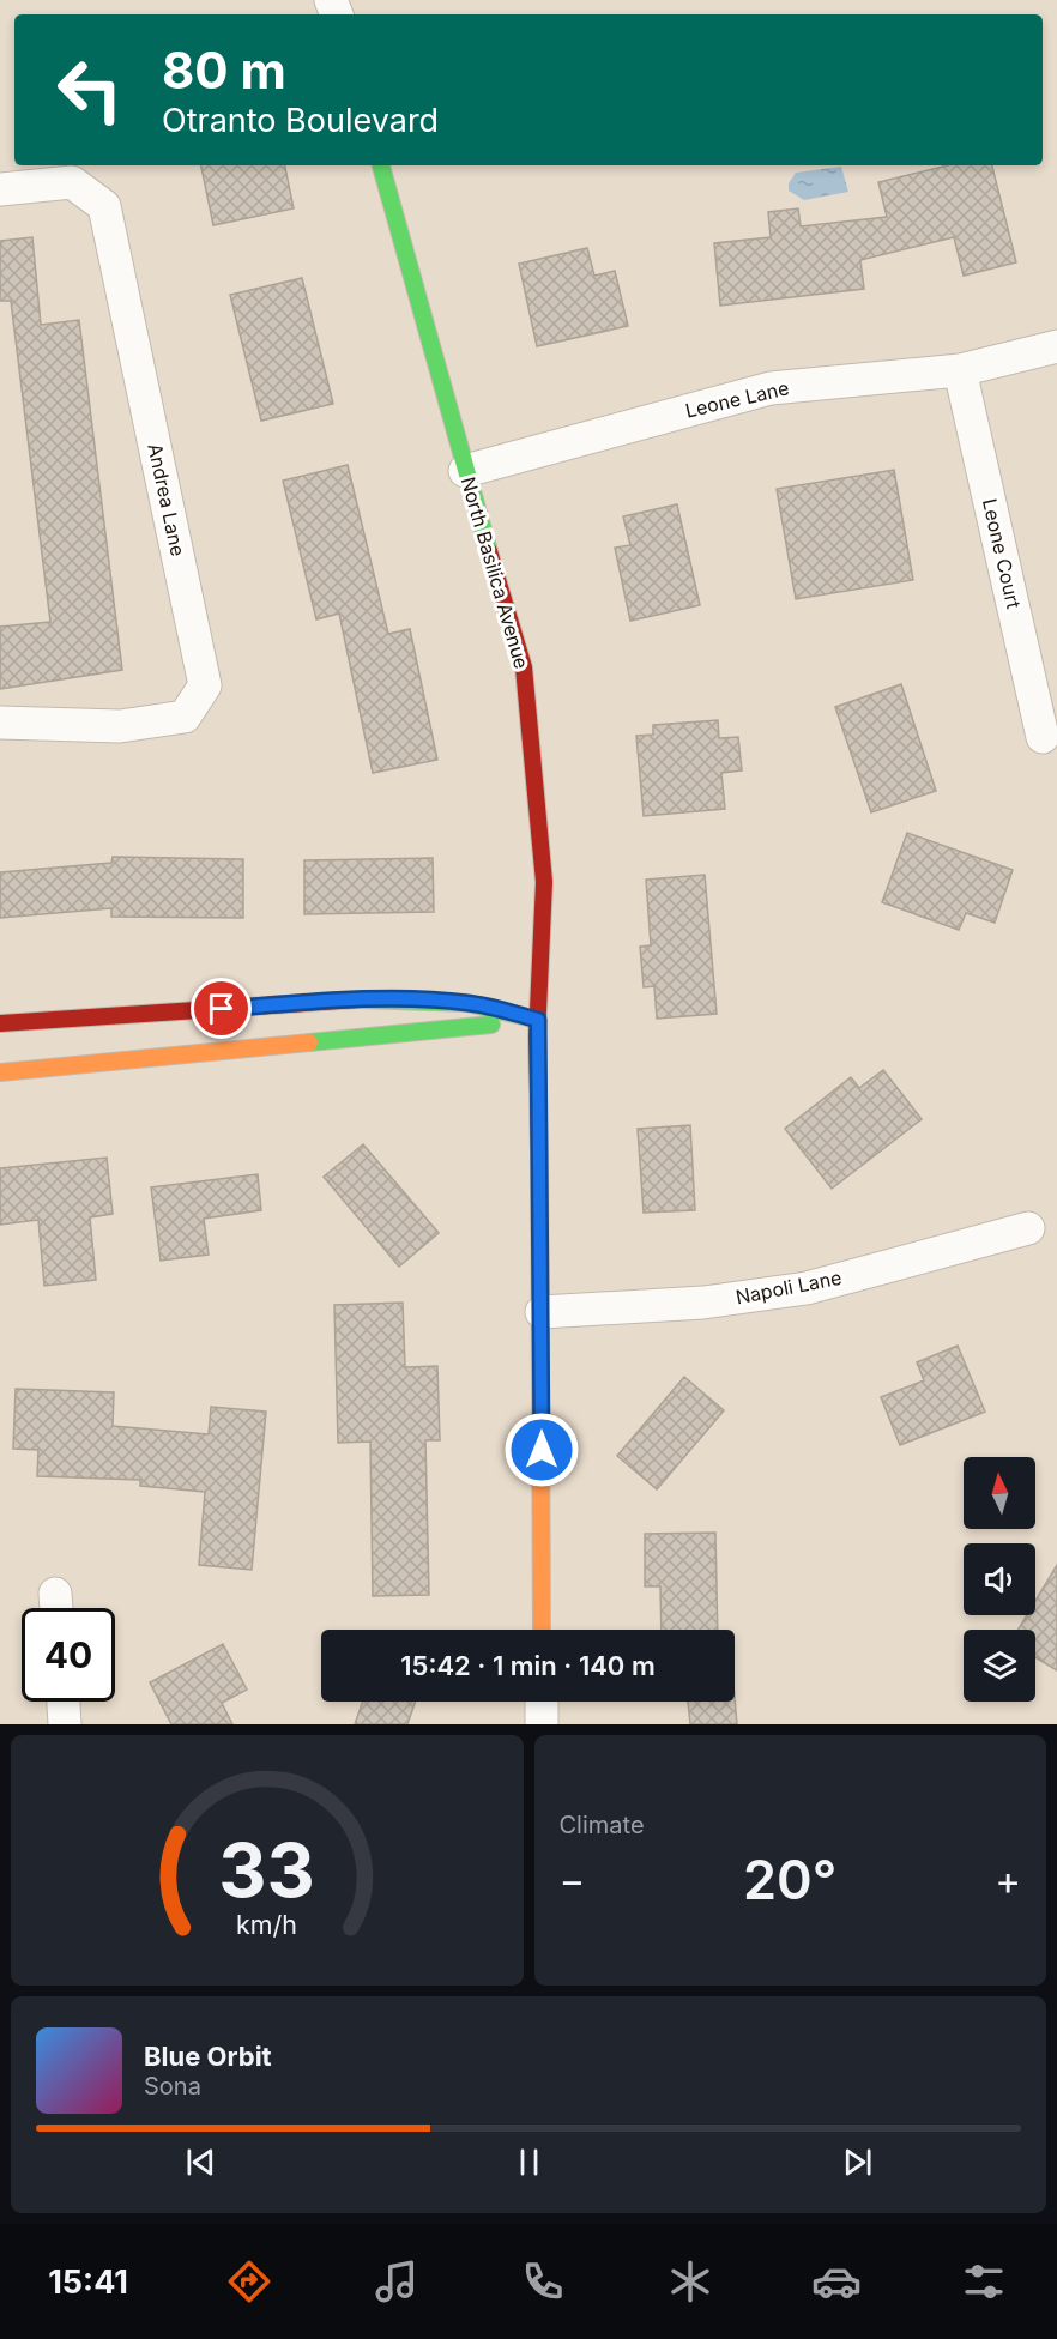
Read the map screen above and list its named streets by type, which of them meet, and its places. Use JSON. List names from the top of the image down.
{
  "streets": {
    "street": [
      "Leone Lane",
      "Andrea Lane",
      "Leone Court",
      "North Basilica Avenue",
      "Napoli Lane"
    ]
  },
  "crossings": [
    ["Leone Lane", "Leone Court"],
    ["Leone Lane", "North Basilica Avenue"],
    ["North Basilica Avenue", "Napoli Lane"]
  ],
  "north": "top",
  "page": {
    "turn": ["80 m", "Otranto Boulevard"],
    "limit": "40",
    "trip": "15:42 · 1 min · 140 m",
    "tile": "Climate",
    "heat": ["−", "20°", "+"],
    "song": ["Blue Orbit", "Sona"],
    "tabs": "15:41",
    "gauge": ["33", "km/h"]
  }
}
